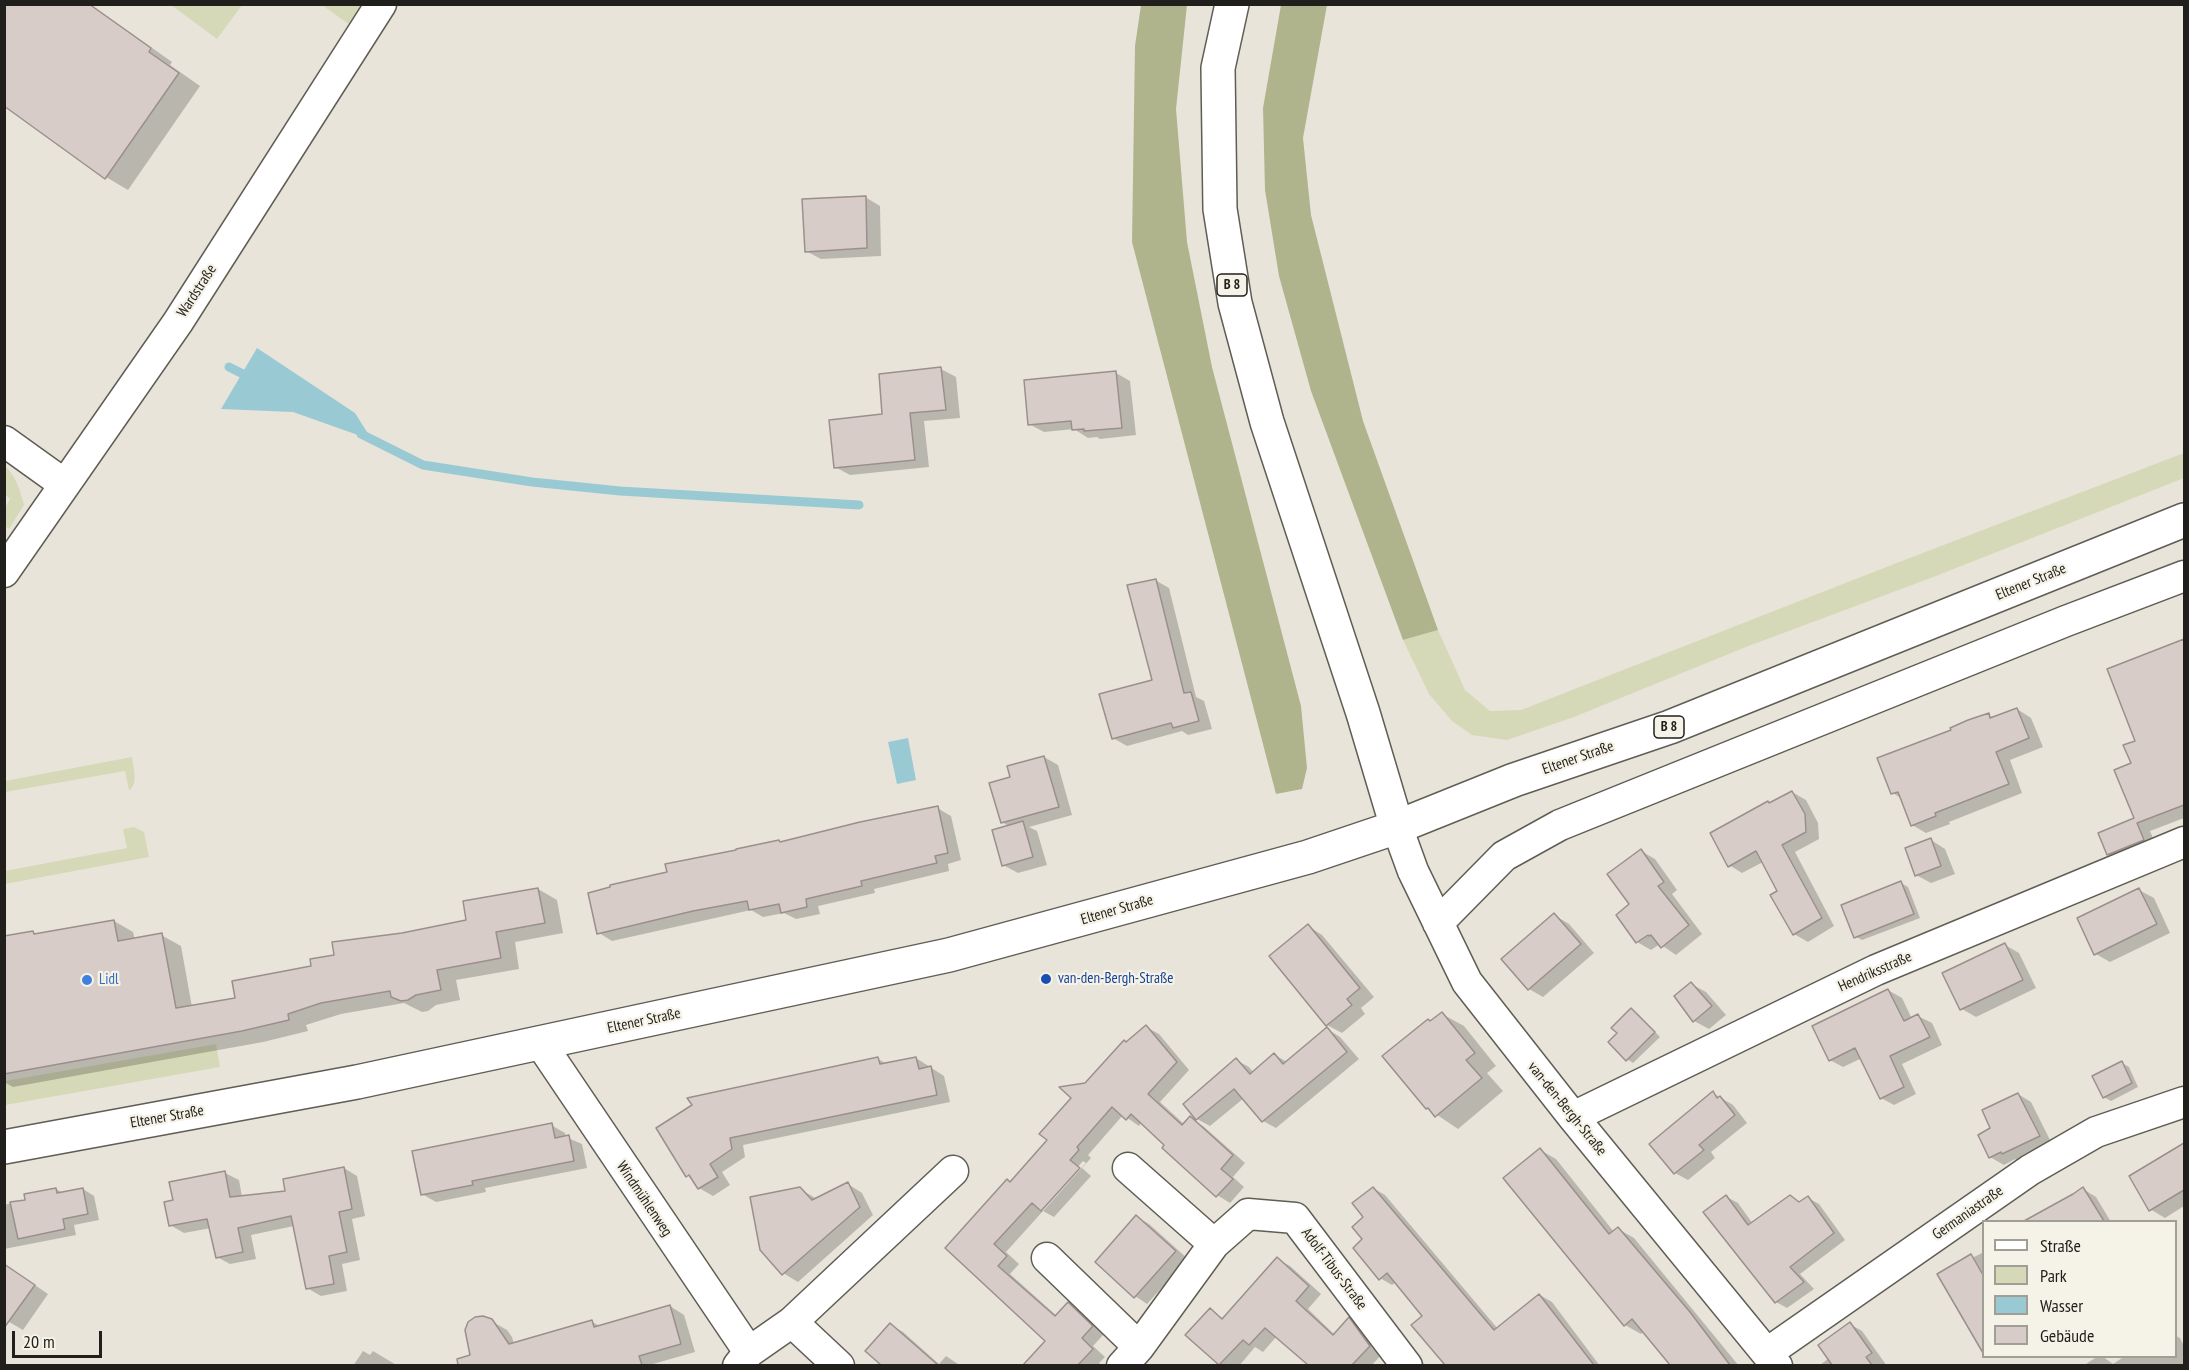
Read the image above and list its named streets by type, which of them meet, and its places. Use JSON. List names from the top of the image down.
{
  "streets": {
    "main road": ["B 8", "Eltener Straße"],
    "street": [
      "Wardstraße",
      "Hendriksstraße",
      "van-den-Bergh-Straße",
      "Windmühlenweg",
      "Germaniastraße",
      "Adolf-Tibus-Straße"
    ]
  },
  "crossings": [
    ["B 8", "Eltener Straße"],
    ["B 8", "van-den-Bergh-Straße"],
    ["Eltener Straße", "van-den-Bergh-Straße"],
    ["Eltener Straße", "Windmühlenweg"],
    ["Hendriksstraße", "van-den-Bergh-Straße"],
    ["van-den-Bergh-Straße", "Germaniastraße"]
  ],
  "places": ["van-den-Bergh-Straße", "Lidl"],
  "legend": [
    "Straße",
    "Park",
    "Wasser",
    "Gebäude"
  ],
  "scale_bar": "20 m"
}
